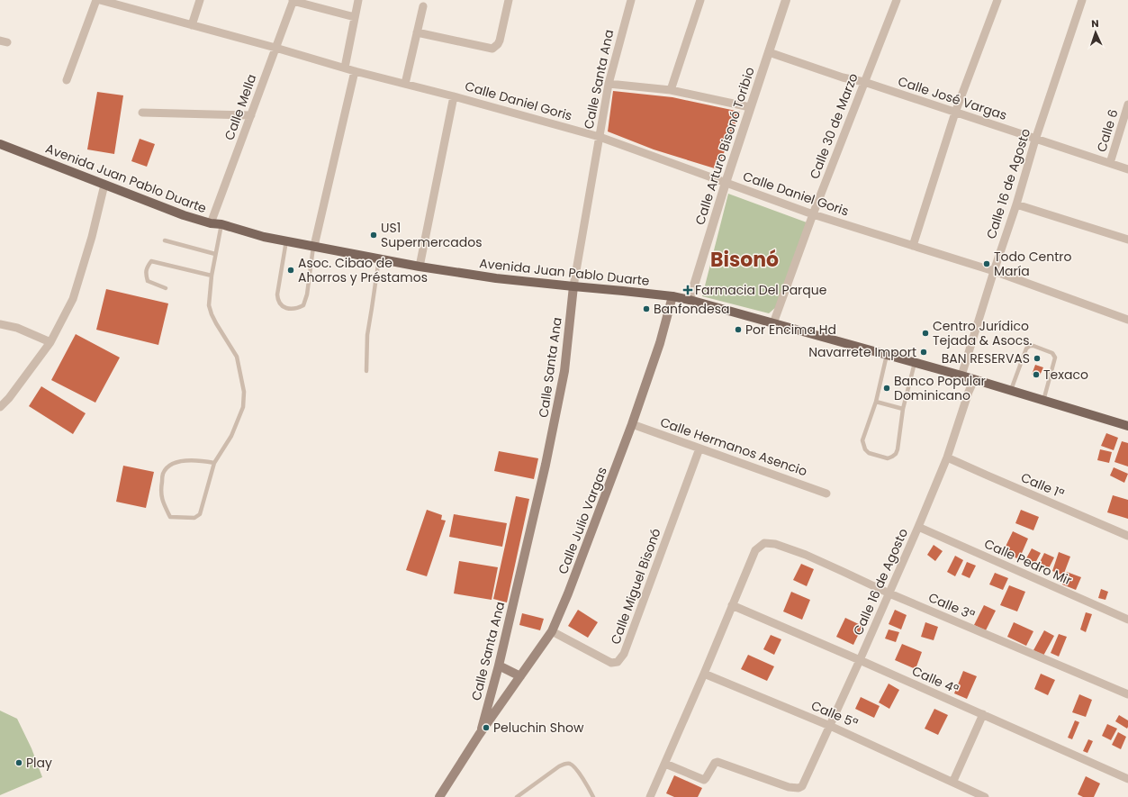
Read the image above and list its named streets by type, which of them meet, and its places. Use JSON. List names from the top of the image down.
{
  "streets": {
    "main road": ["Calle Santa Ana", "Avenida Juan Pablo Duarte", "Calle Julio Vargas"],
    "street": [
      "Calle José Vargas",
      "Calle Daniel Goris",
      "Calle Mella",
      "Calle 30 de Marzo",
      "Calle 6",
      "Calle Arturo Bisonó Toribio",
      "Calle 16 de Agosto",
      "Calle Hermanos Asencio",
      "Calle 1ª",
      "Calle Pedro Mir",
      "Calle Miguel Bisonó",
      "Calle 3ª",
      "Calle 4ª",
      "Calle 5ª"
    ]
  },
  "crossings": [
    ["Calle Santa Ana", "Calle Daniel Goris"],
    ["Calle Santa Ana", "Avenida Juan Pablo Duarte"],
    ["Calle Santa Ana", "Calle Julio Vargas"],
    ["Calle José Vargas", "Calle 30 de Marzo"],
    ["Calle José Vargas", "Calle 6"],
    ["Calle José Vargas", "Calle Arturo Bisonó Toribio"],
    ["Calle José Vargas", "Calle 16 de Agosto"],
    ["Calle Daniel Goris", "Calle Mella"],
    ["Calle Daniel Goris", "Calle 30 de Marzo"],
    ["Calle Daniel Goris", "Calle Arturo Bisonó Toribio"],
    ["Calle Daniel Goris", "Calle 16 de Agosto"],
    ["Calle Mella", "Avenida Juan Pablo Duarte"],
    ["Calle 30 de Marzo", "Avenida Juan Pablo Duarte"],
    ["Calle Arturo Bisonó Toribio", "Avenida Juan Pablo Duarte"],
    ["Avenida Juan Pablo Duarte", "Calle 16 de Agosto"],
    ["Avenida Juan Pablo Duarte", "Calle Julio Vargas"],
    ["Calle 16 de Agosto", "Calle 1ª"],
    ["Calle 16 de Agosto", "Calle Pedro Mir"],
    ["Calle 16 de Agosto", "Calle 3ª"],
    ["Calle 16 de Agosto", "Calle 4ª"],
    ["Calle 16 de Agosto", "Calle 5ª"],
    ["Calle Hermanos Asencio", "Calle Julio Vargas"],
    ["Calle Hermanos Asencio", "Calle Miguel Bisonó"],
    ["Calle Julio Vargas", "Calle Miguel Bisonó"],
    ["Calle 3ª", "Calle 4ª"]
  ],
  "districts": ["Bisonó"],
  "places": {
    "other": [
      "US1 Supermercados",
      "Todo Centro María",
      "Asoc. Cibao de Ahorros y Préstamos",
      "Banfondesa",
      "Por Encima Hd",
      "Centro Jurídico Tejada & Asocs.",
      "Navarrete Import",
      "BAN RESERVAS",
      "Texaco",
      "Banco Popular Dominicano",
      "Peluchin Show",
      "Play"
    ],
    "health": ["Farmacia Del Parque"]
  },
  "north": "top"
}
